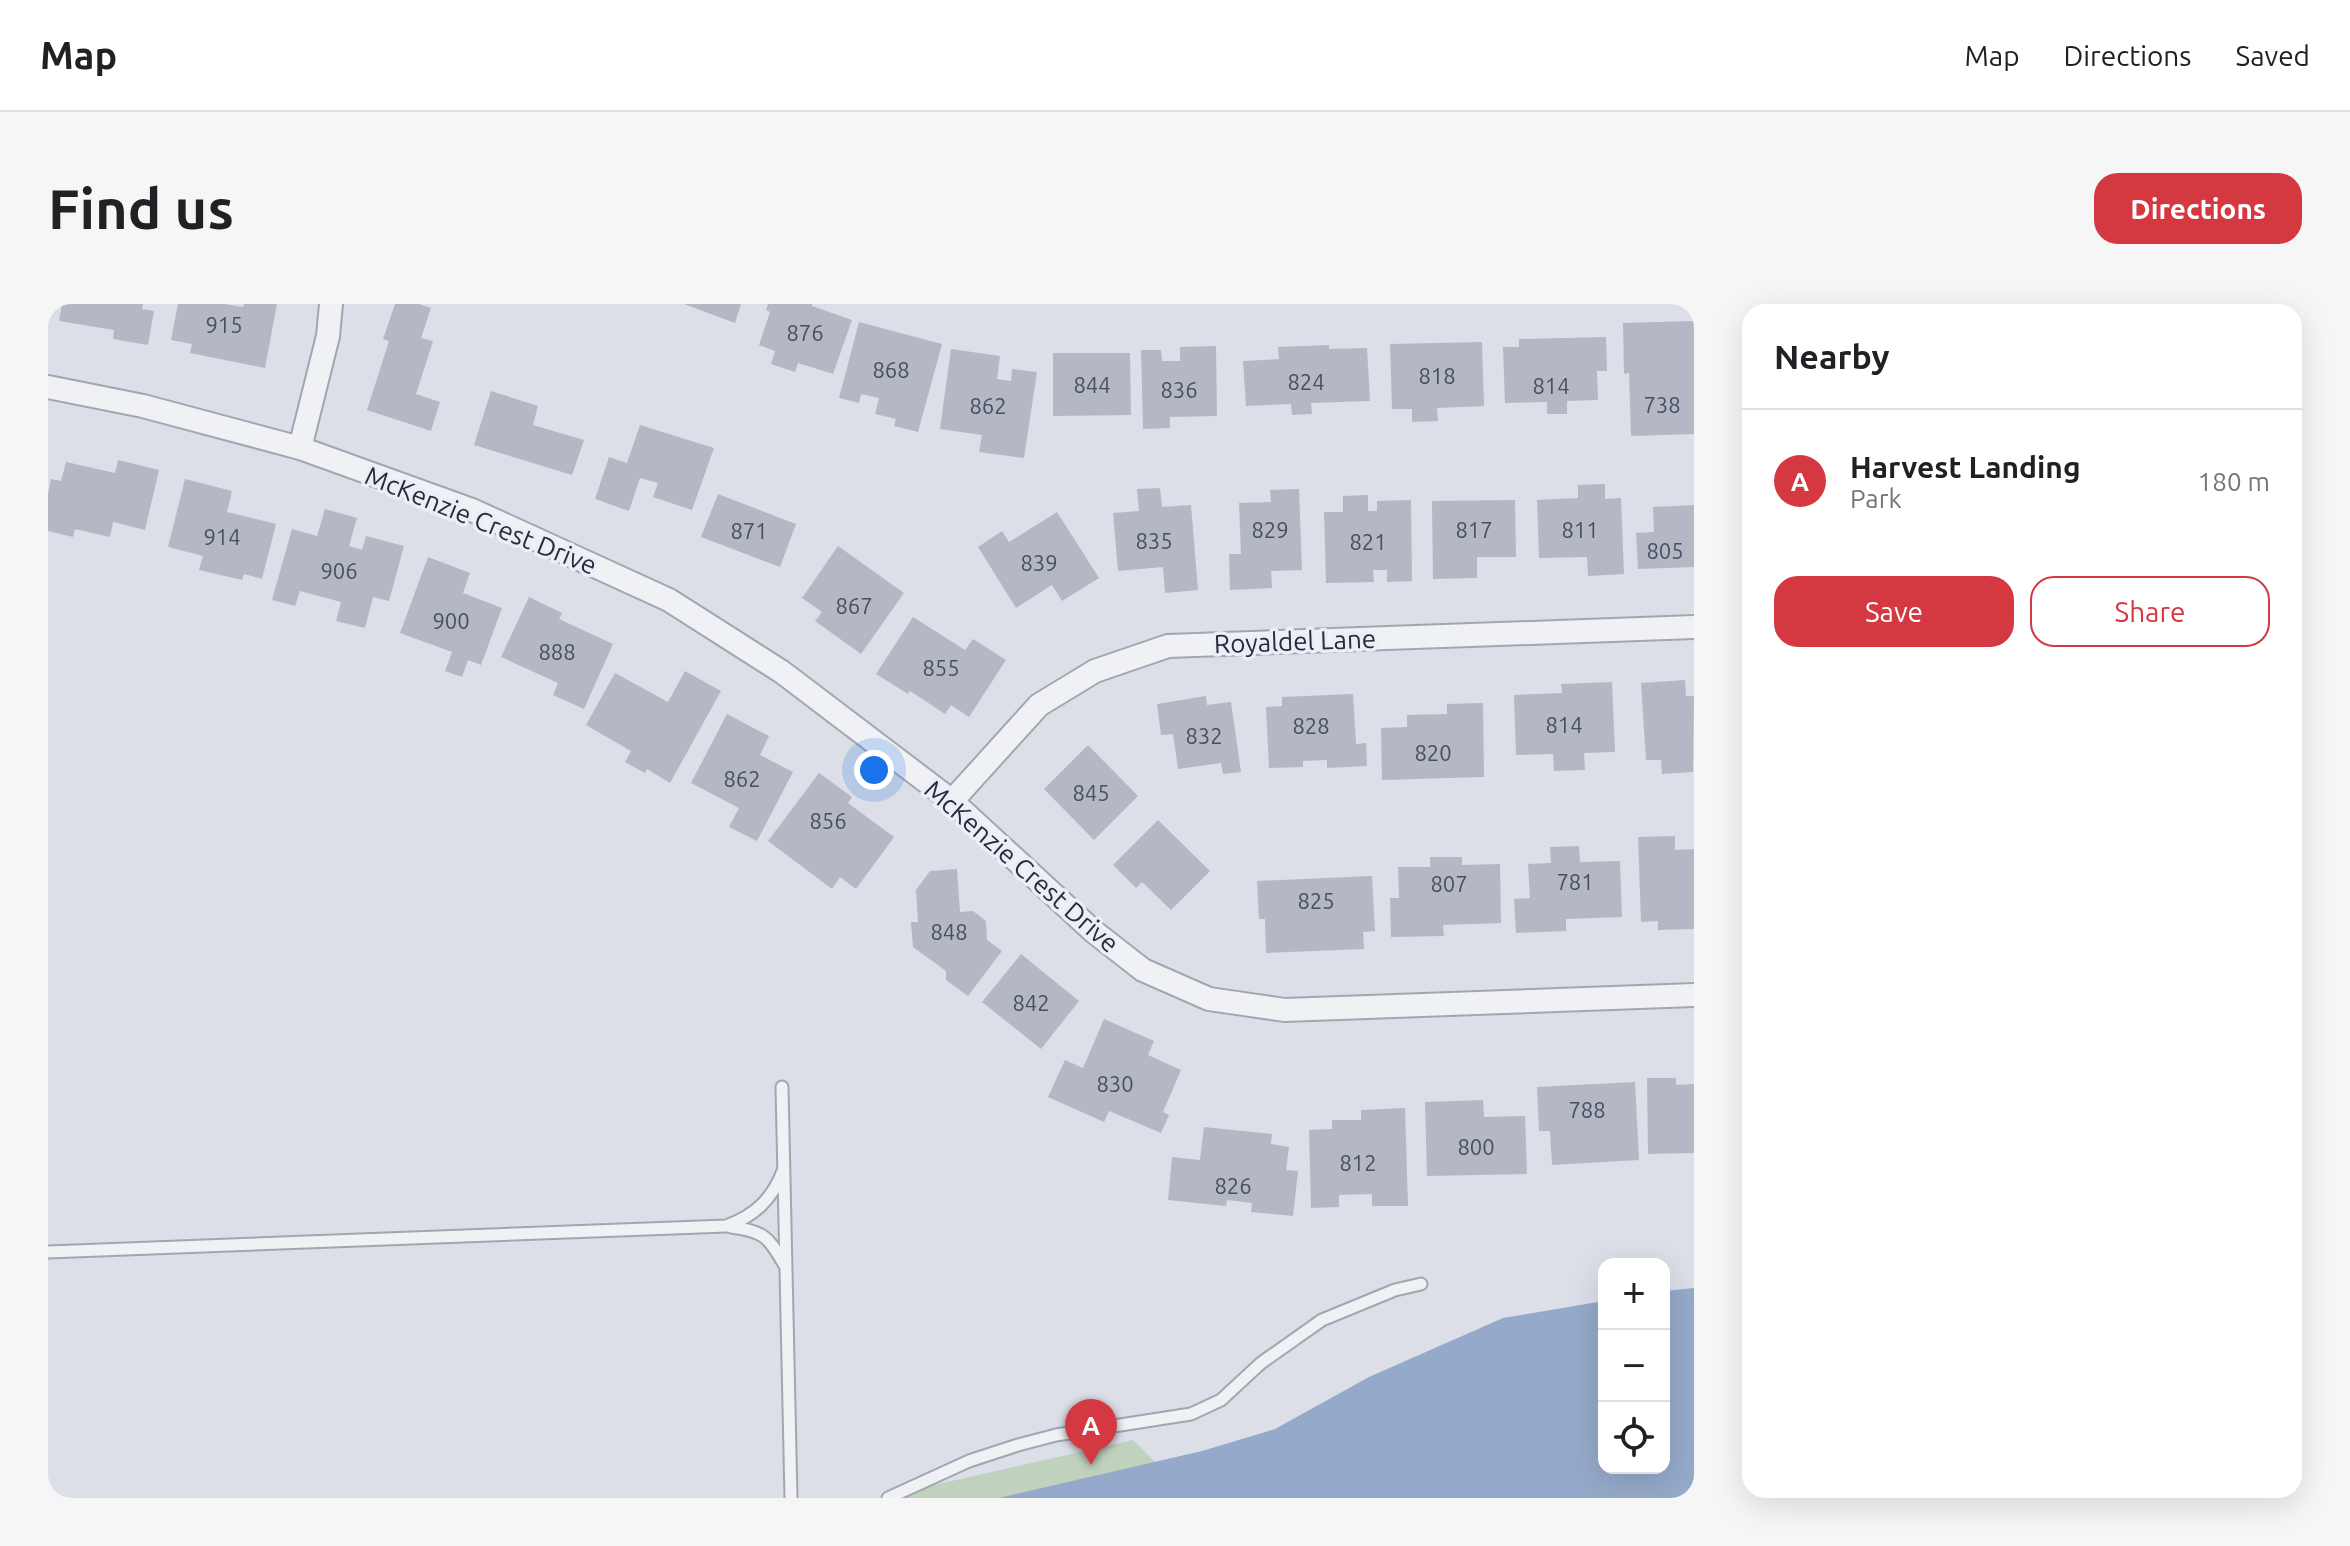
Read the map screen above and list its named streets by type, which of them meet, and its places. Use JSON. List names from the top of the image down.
{
  "streets": {
    "street": ["McKenzie Crest Drive", "Royaldel Lane"]
  },
  "crossings": [
    ["McKenzie Crest Drive", "Royaldel Lane"]
  ],
  "house_numbers": [
    "915",
    "876",
    "868",
    "818",
    "824",
    "844",
    "814",
    "836",
    "738",
    "862",
    "829",
    "817",
    "811",
    "871",
    "914",
    "835",
    "821",
    "805",
    "839",
    "906",
    "867",
    "900",
    "888",
    "855",
    "814",
    "828",
    "832",
    "820",
    "862",
    "845",
    "856",
    "781",
    "807",
    "825",
    "848",
    "842",
    "830",
    "788",
    "800",
    "812",
    "826"
  ],
  "page": {
    "header": "Map",
    "nav": ["Map", "Directions", "Saved"],
    "buttons": [
      "Directions",
      ["Save", "Share"]
    ],
    "title": "Find us",
    "heading": "Nearby",
    "list": [
      {
        "mark": "A",
        "name": "Harvest Landing",
        "note": "Park",
        "value": "180 m"
      }
    ],
    "map_buttons": ["+", "−"],
    "pins": "A"
  }
}
